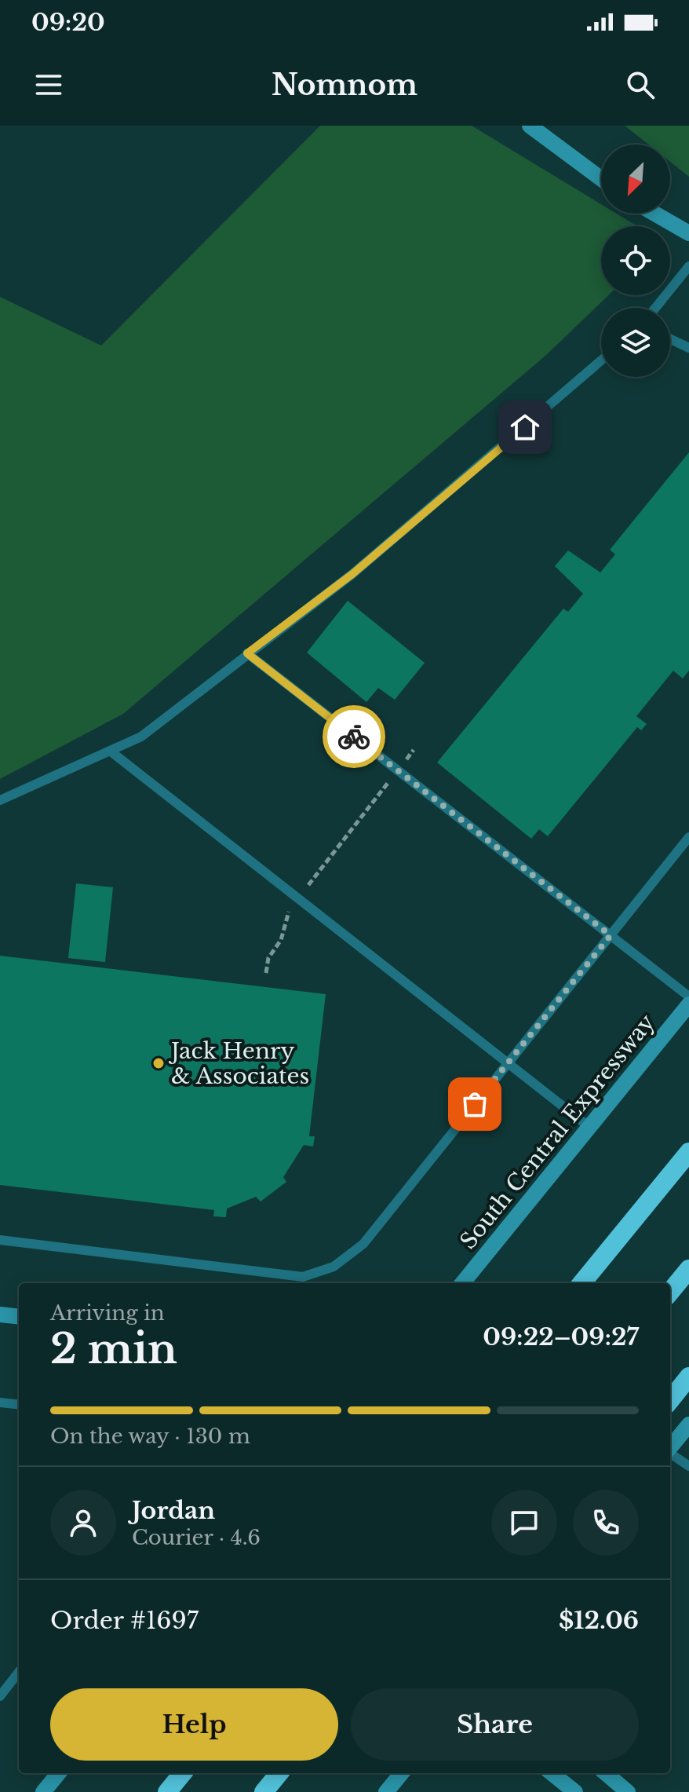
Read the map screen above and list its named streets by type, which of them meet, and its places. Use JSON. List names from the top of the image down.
{
  "streets": {
    "main road": ["South Central Expressway"]
  },
  "places": ["Jack Henry & Associates"],
  "north": "bottom left",
  "page": {
    "status": "09:20",
    "header": "Nomnom",
    "heading": ["2 min", "Arriving in", "09:22–09:27"],
    "panel": [
      "Jordan",
      "Courier · 4.6",
      "Order #1697",
      "$12.06"
    ],
    "bar": "On the way · 130 m",
    "buttons": ["Help", "Share"]
  }
}
